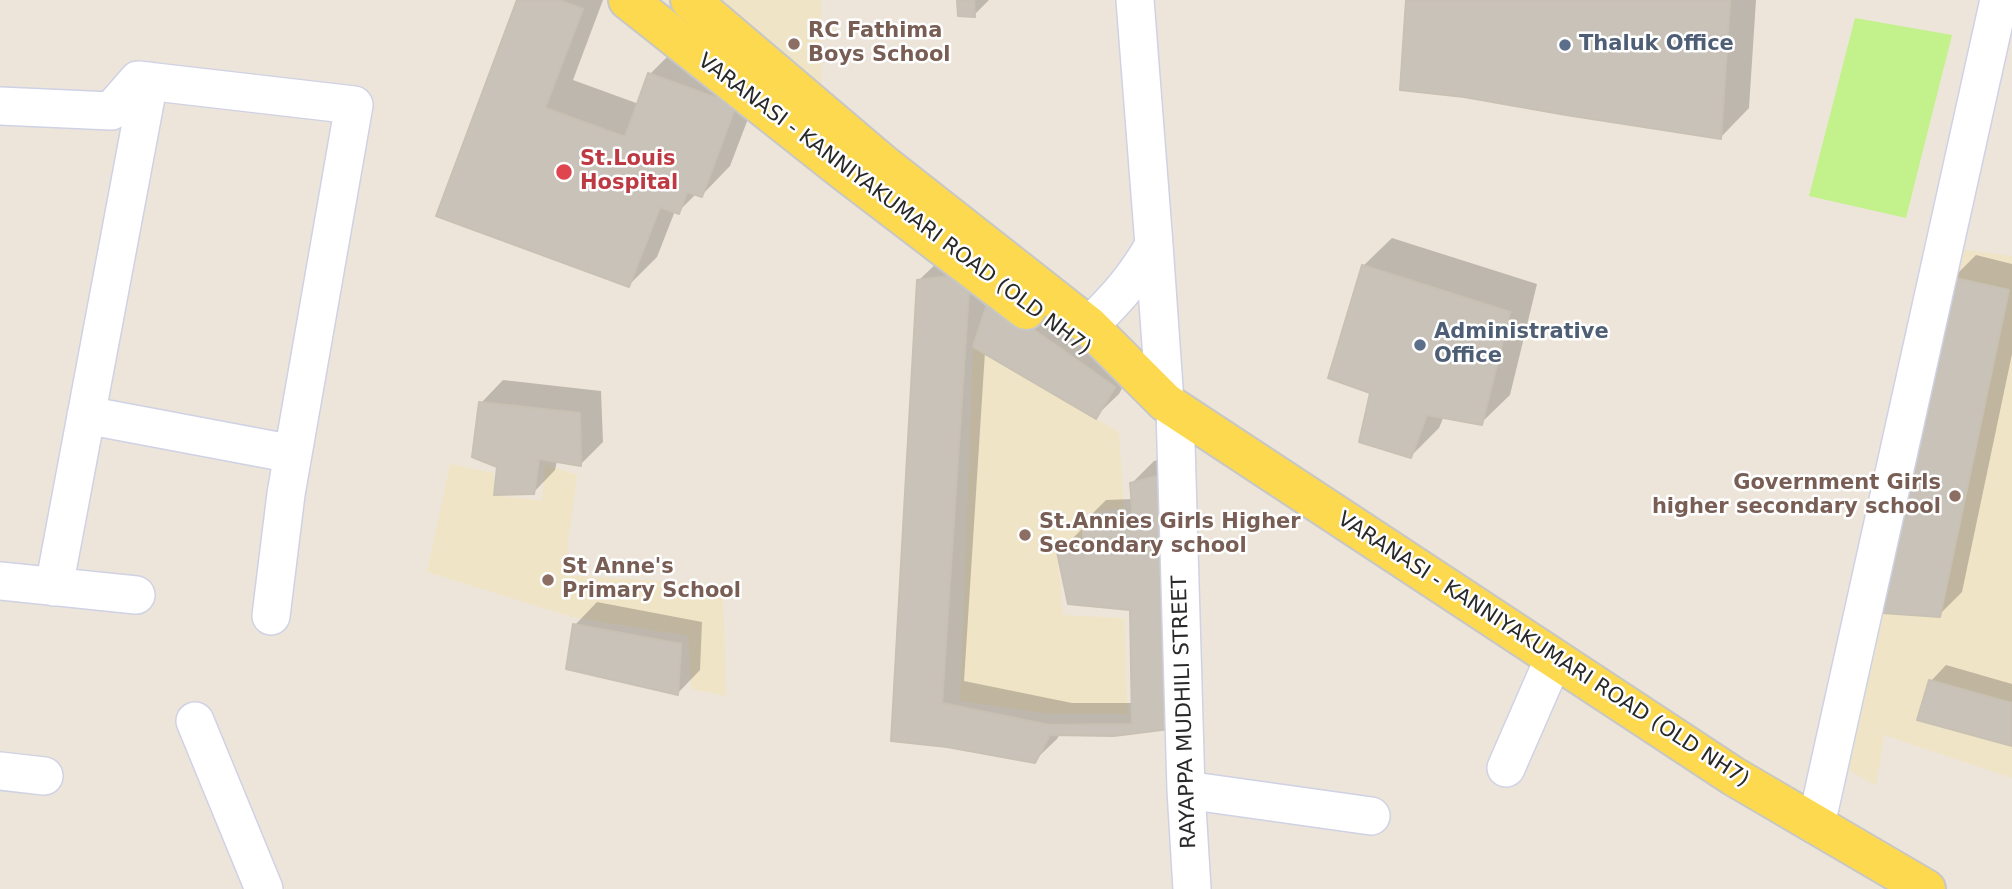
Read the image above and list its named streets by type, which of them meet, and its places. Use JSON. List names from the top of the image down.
{
  "streets": {
    "main road": ["VARANASI - KANNIYAKUMARI ROAD (OLD NH7)"],
    "street": ["RAYAPPA MUDHILI STREET"]
  },
  "crossings": [
    ["VARANASI - KANNIYAKUMARI ROAD (OLD NH7)", "RAYAPPA MUDHILI STREET"]
  ],
  "places": [
    "RC Fathima Boys School",
    "Thaluk Office",
    "St.Louis Hospital",
    "Administrative Office",
    "Government Girls higher secondary school",
    "St.Annies Girls Higher Secondary school",
    "St Anne's Primary School"
  ]
}
